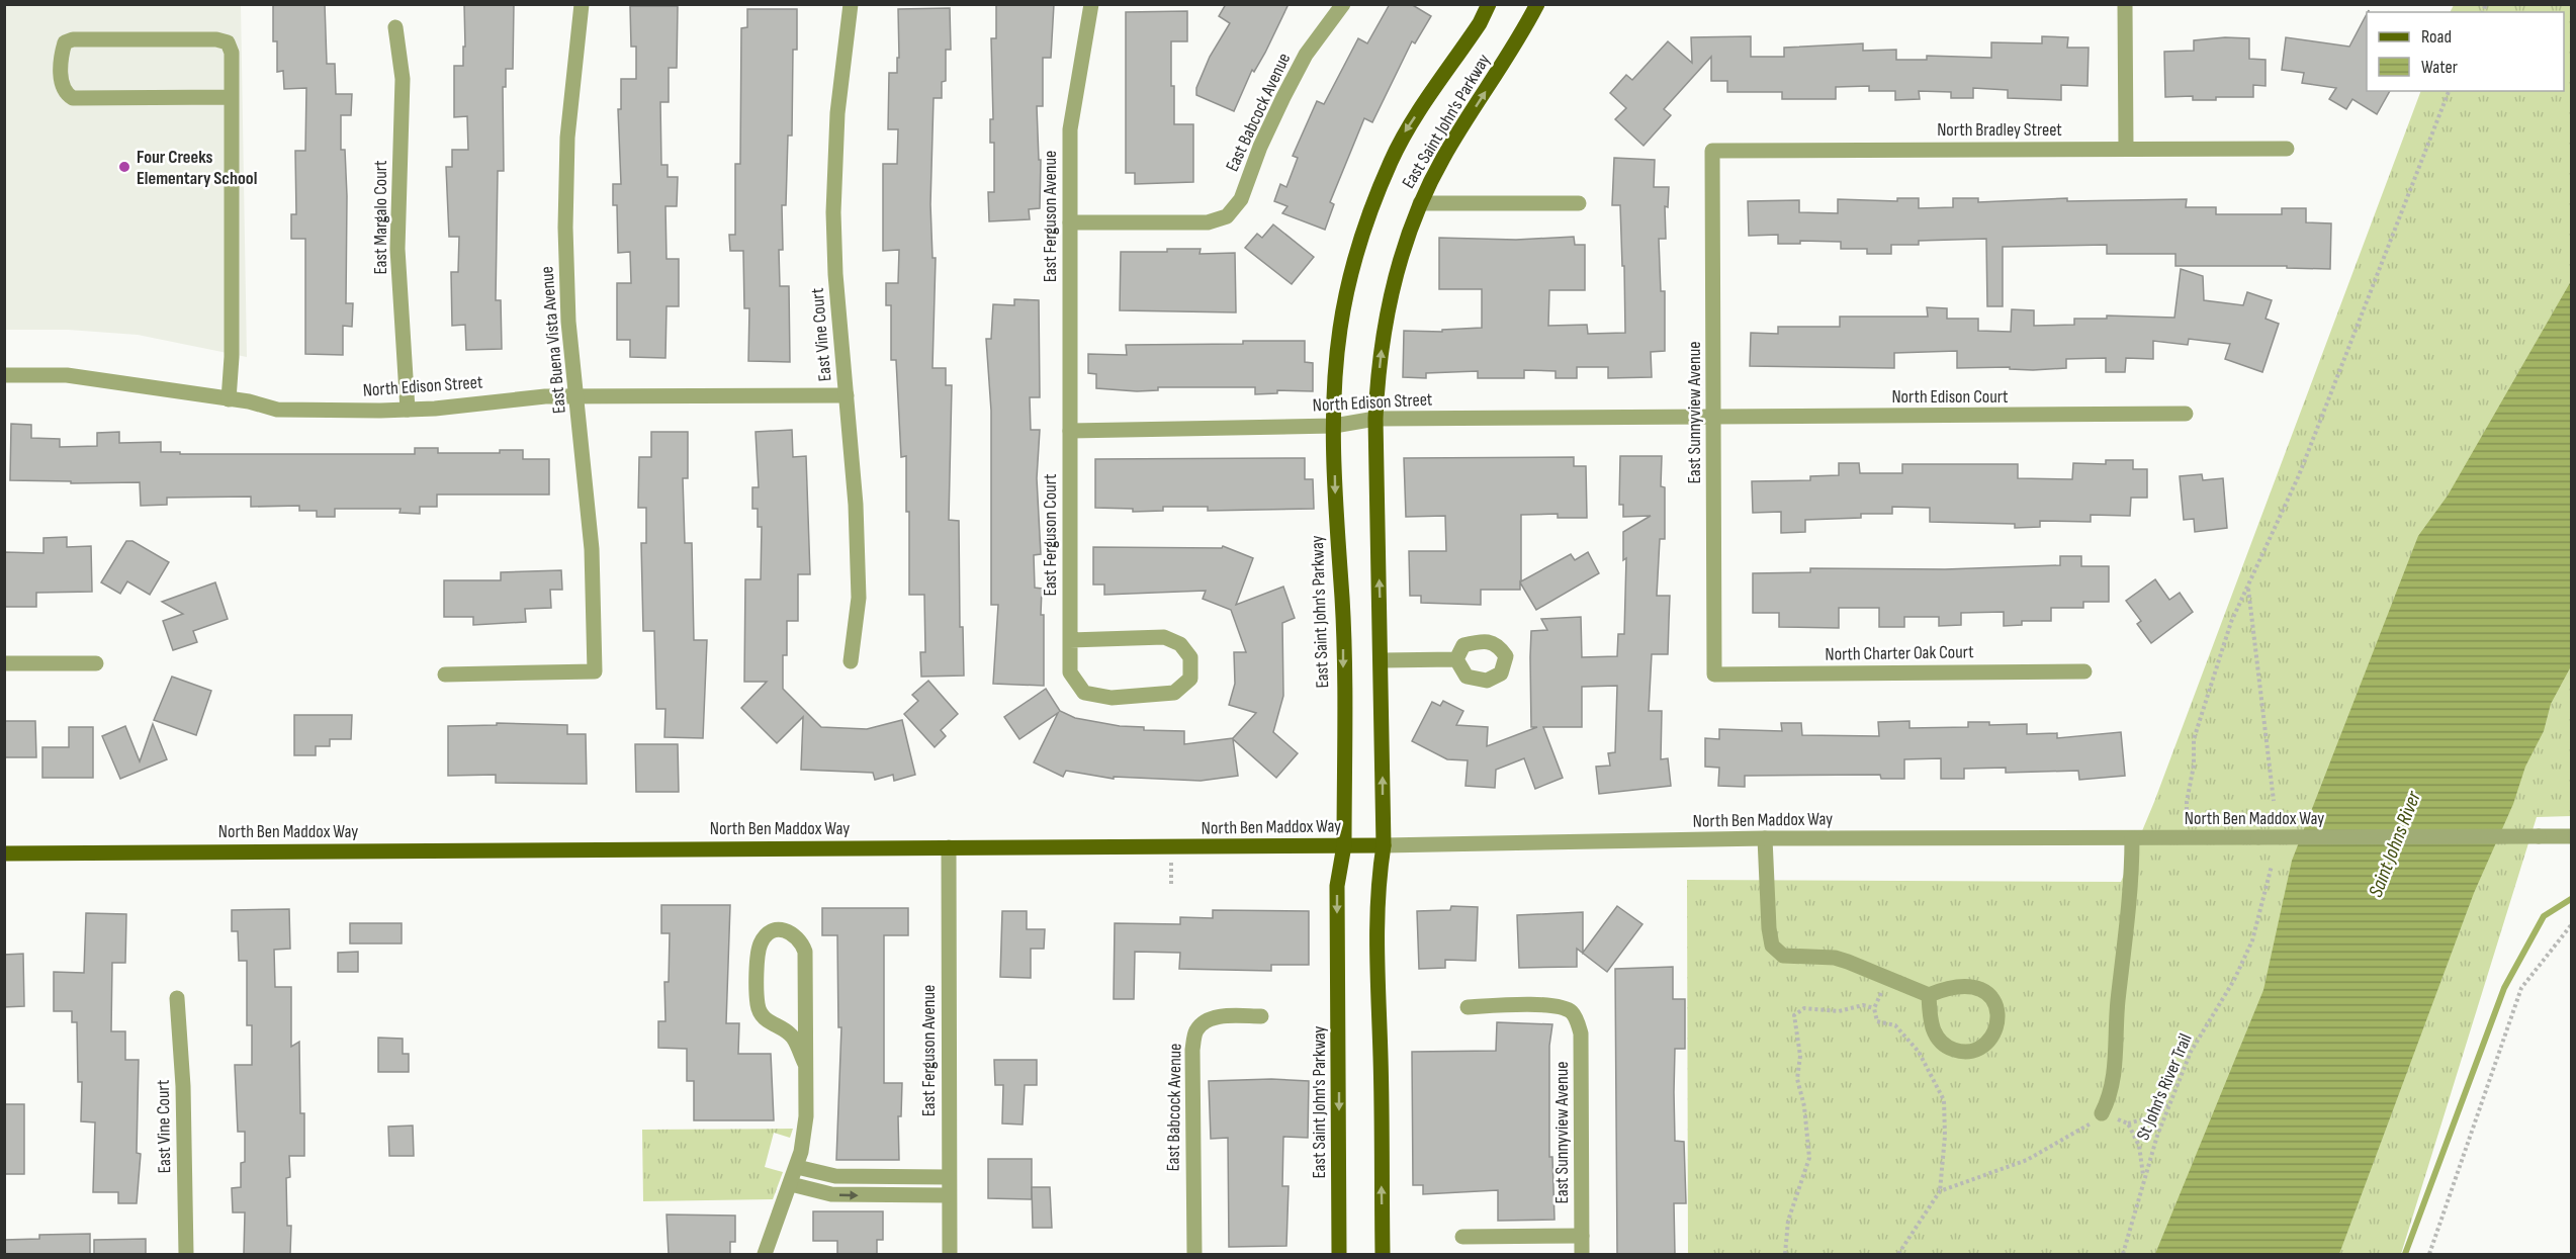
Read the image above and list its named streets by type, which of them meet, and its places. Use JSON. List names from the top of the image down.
{
  "streets": {
    "main road": ["East Saint John's Parkway", "North Ben Maddox Way"],
    "street": [
      "East Babcock Avenue",
      "North Bradley Street",
      "East Ferguson Avenue",
      "East Margalo Court",
      "East Vine Court",
      "East Buena Vista Avenue",
      "North Edison Street",
      "North Edison Court",
      "East Sunnyview Avenue",
      "East Ferguson Court",
      "North Charter Oak Court"
    ],
    "path": ["St John's River Trail"]
  },
  "crossings": [
    ["East Babcock Avenue", "East Ferguson Avenue"],
    ["East Saint John's Parkway", "North Edison Street"],
    ["East Saint John's Parkway", "North Ben Maddox Way"],
    ["North Bradley Street", "East Sunnyview Avenue"],
    ["East Ferguson Avenue", "North Edison Street"],
    ["East Ferguson Avenue", "East Ferguson Court"],
    ["East Ferguson Avenue", "North Ben Maddox Way"],
    ["East Margalo Court", "North Edison Street"],
    ["East Vine Court", "North Edison Street"],
    ["East Buena Vista Avenue", "North Edison Street"],
    ["North Edison Street", "North Edison Court"],
    ["North Edison Street", "East Sunnyview Avenue"],
    ["North Edison Street", "East Ferguson Court"],
    ["North Edison Court", "East Sunnyview Avenue"],
    ["East Sunnyview Avenue", "North Charter Oak Court"]
  ],
  "water": ["Saint Johns River"],
  "places": ["Four Creeks Elementary School"],
  "legend": ["Road", "Water"]
}
